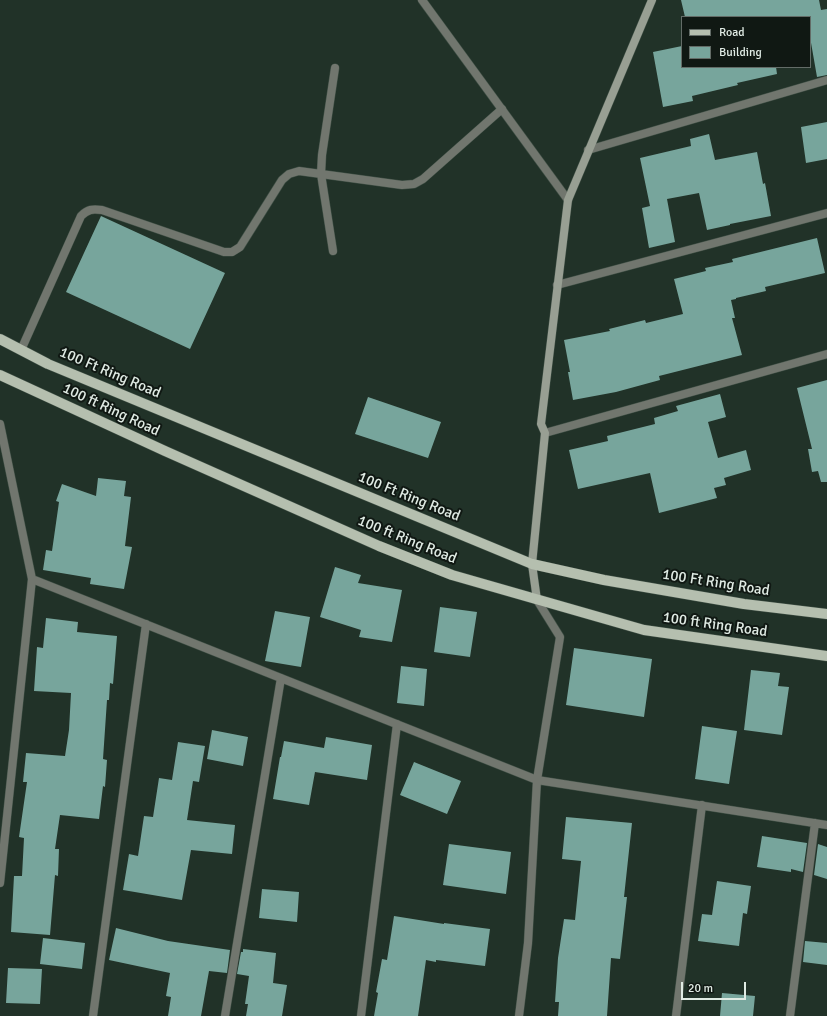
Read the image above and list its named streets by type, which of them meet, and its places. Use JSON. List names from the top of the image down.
{
  "streets": {
    "main road": ["100 Ft Ring Road", "100 ft Ring Road"]
  },
  "legend": ["Road", "Building"],
  "scale_bar": "20 m"
}
